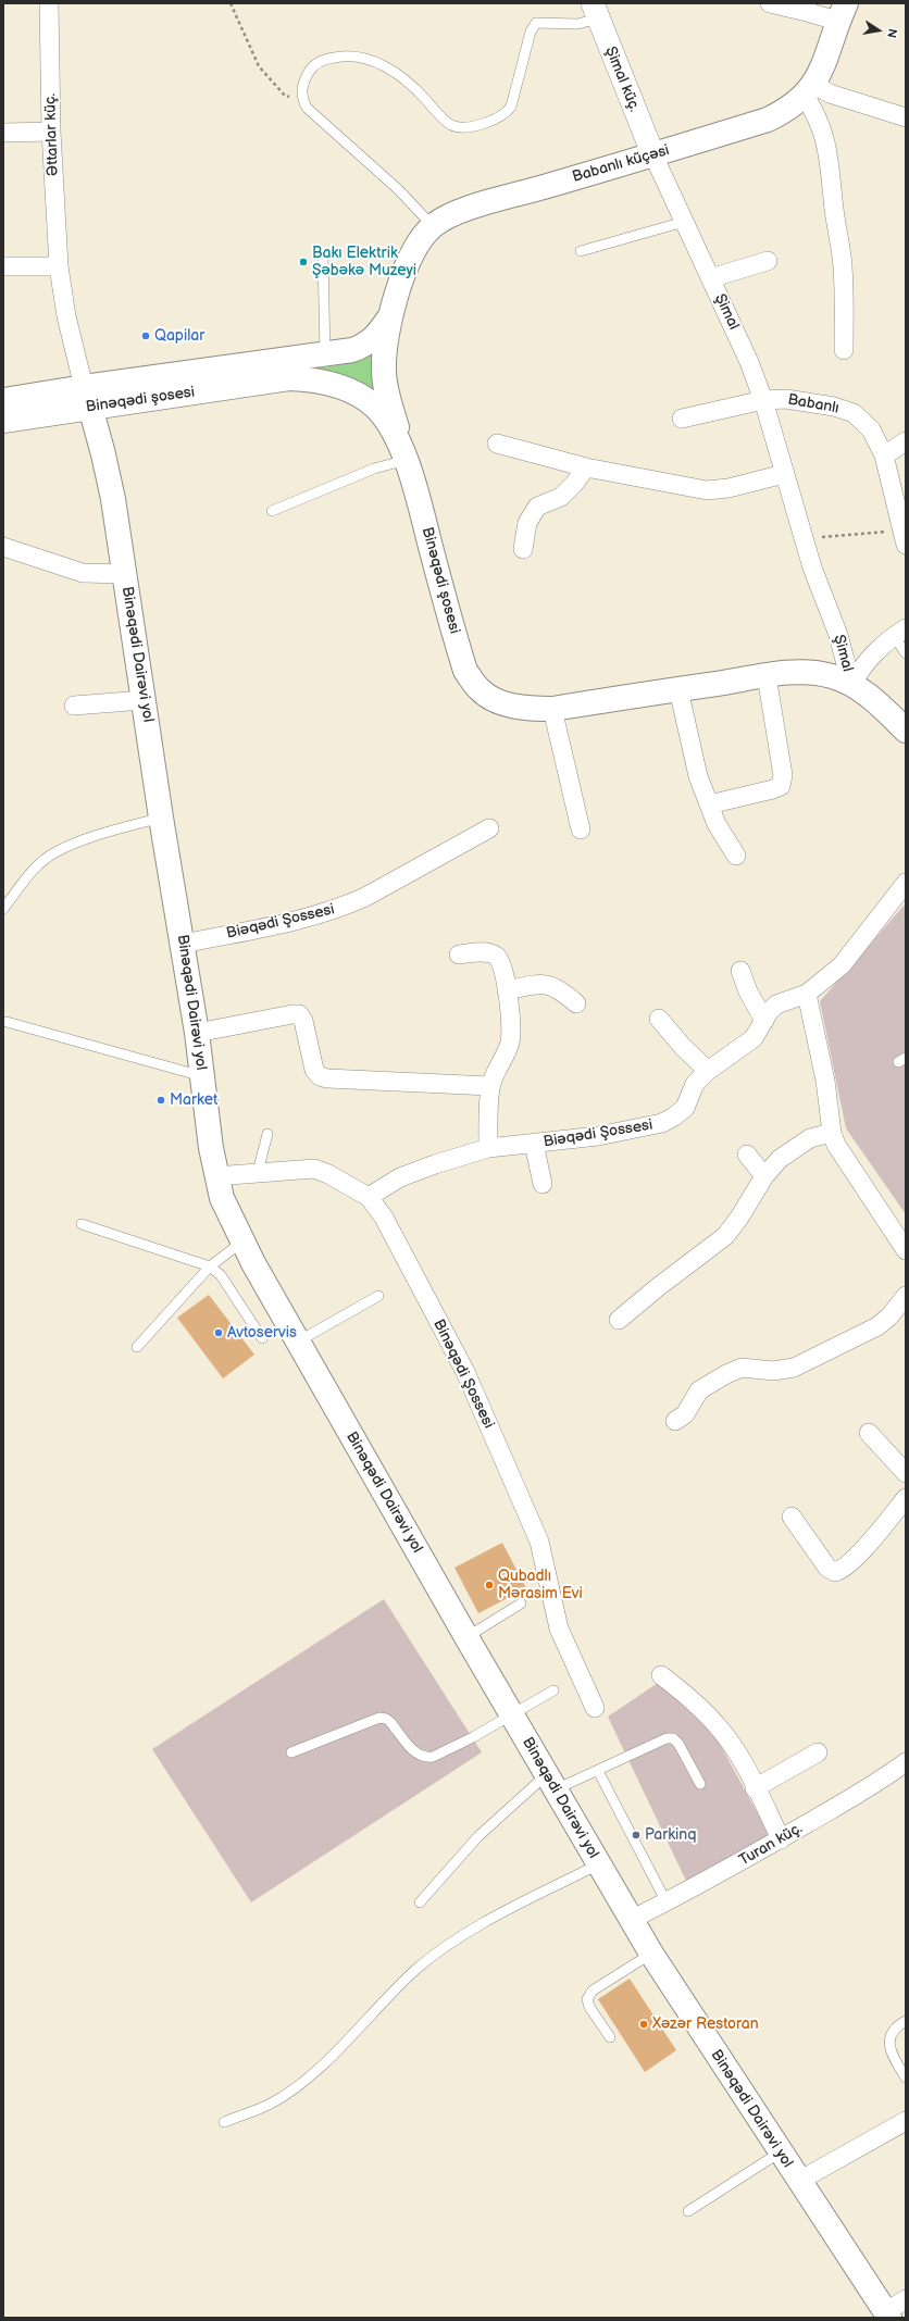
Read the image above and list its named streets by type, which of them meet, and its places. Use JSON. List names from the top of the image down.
{
  "streets": {
    "main road": ["Babanlı küçəsi", "Binəqədi şosesi", "Binəqədi Dairəvi yol"],
    "street": [
      "Şimal küç.",
      "Əttarlar küç.",
      "Şimal",
      "Babanlı",
      "Biəqədi Şossesi",
      "Binəqədi Şossesi",
      "Turan küç."
    ]
  },
  "crossings": [
    ["Şimal küç.", "Babanlı küçəsi"],
    ["Şimal küç.", "Şimal"],
    ["Əttarlar küç.", "Binəqədi şosesi"],
    ["Əttarlar küç.", "Binəqədi Dairəvi yol"],
    ["Babanlı küçəsi", "Şimal"],
    ["Babanlı küçəsi", "Binəqədi şosesi"],
    ["Şimal", "Binəqədi şosesi"],
    ["Şimal", "Babanlı"],
    ["Binəqədi şosesi", "Binəqədi Dairəvi yol"],
    ["Binəqədi Dairəvi yol", "Biəqədi Şossesi"],
    ["Binəqədi Dairəvi yol", "Binəqədi Şossesi"],
    ["Binəqədi Dairəvi yol", "Turan küç."],
    ["Biəqədi Şossesi", "Binəqədi Şossesi"]
  ],
  "places": [
    "Bakı Elektrik Şəbəkə Muzeyi",
    "Qapilar",
    "Market",
    "Avtoservis",
    "Qubadlı Mərasim Evi",
    "Parkinq",
    "Xəzər Restoran"
  ],
  "north": "right"
}
